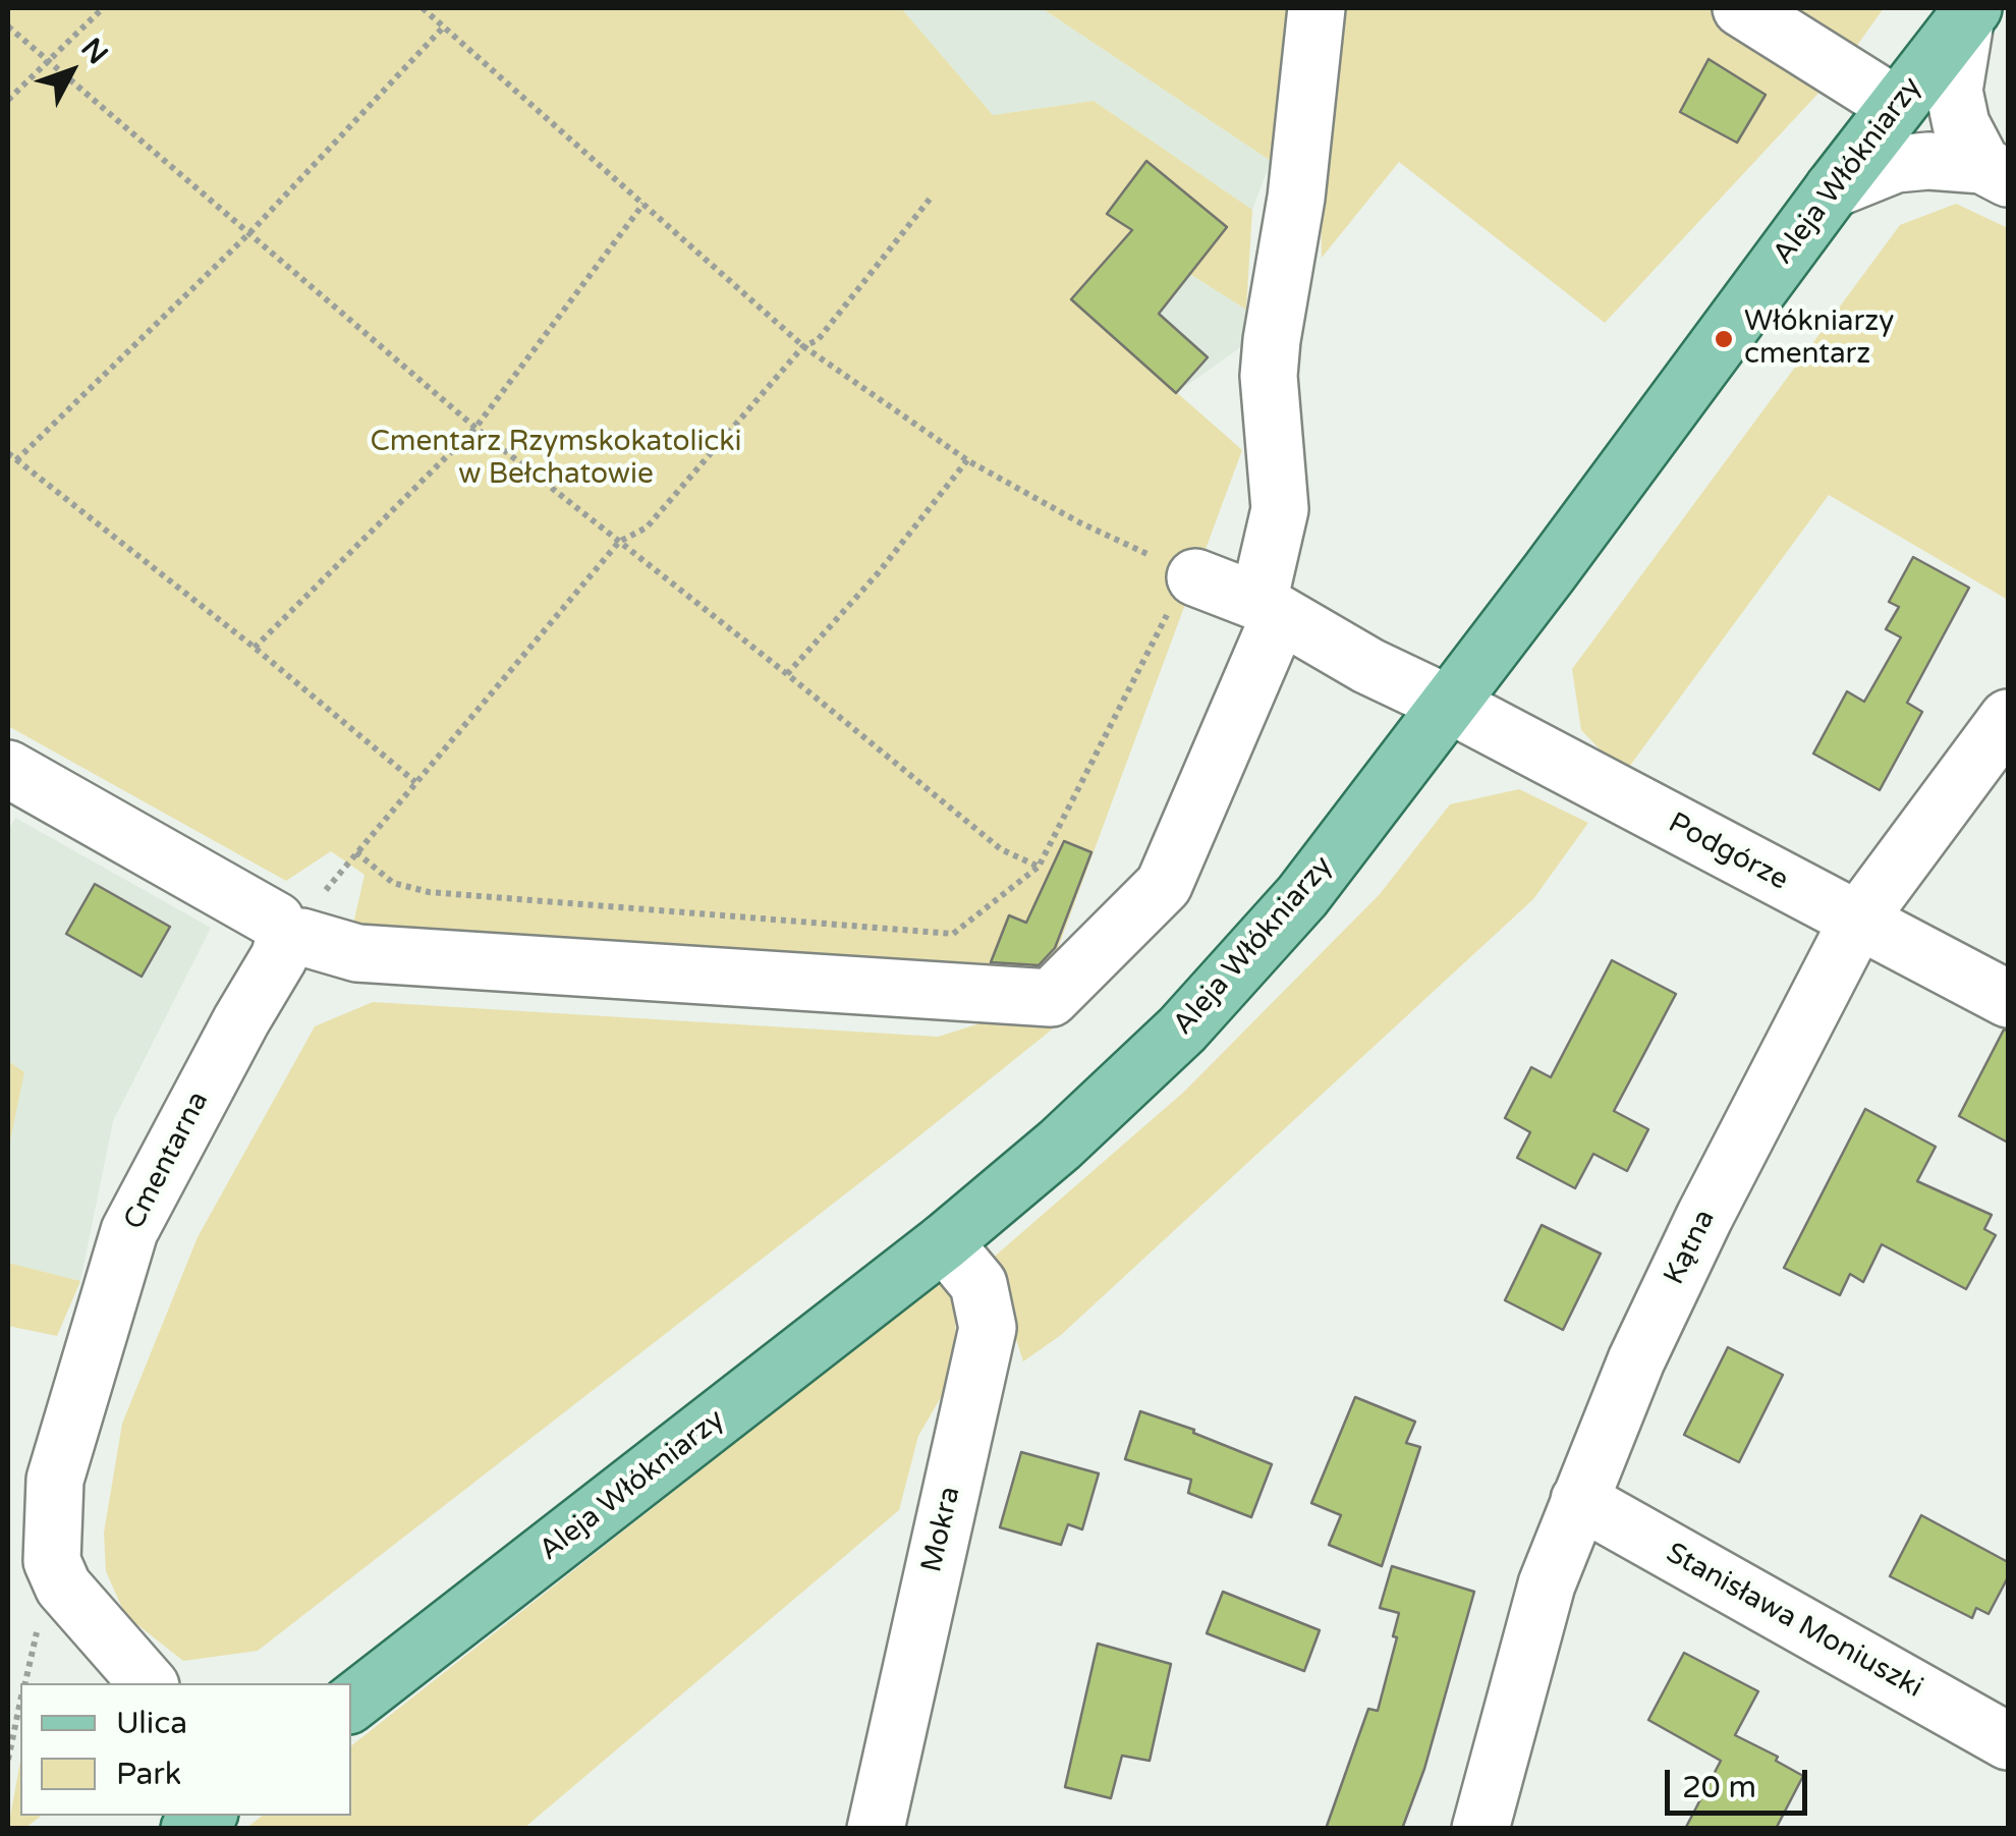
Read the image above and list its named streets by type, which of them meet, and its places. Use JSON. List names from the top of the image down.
{
  "streets": {
    "main road": ["Aleja Włókniarzy"],
    "street": [
      "Podgórze",
      "Cmentarna",
      "Kątna",
      "Mokra",
      "Stanisława Moniuszki"
    ]
  },
  "crossings": [
    ["Aleja Włókniarzy", "Podgórze"],
    ["Aleja Włókniarzy", "Mokra"],
    ["Podgórze", "Kątna"],
    ["Kątna", "Stanisława Moniuszki"]
  ],
  "parks": ["Cmentarz Rzymskokatolicki w Bełchatowie"],
  "places": ["Włókniarzy cmentarz"],
  "legend": ["Ulica", "Park"],
  "scale_bar": "20 m",
  "north": "top right"
}
